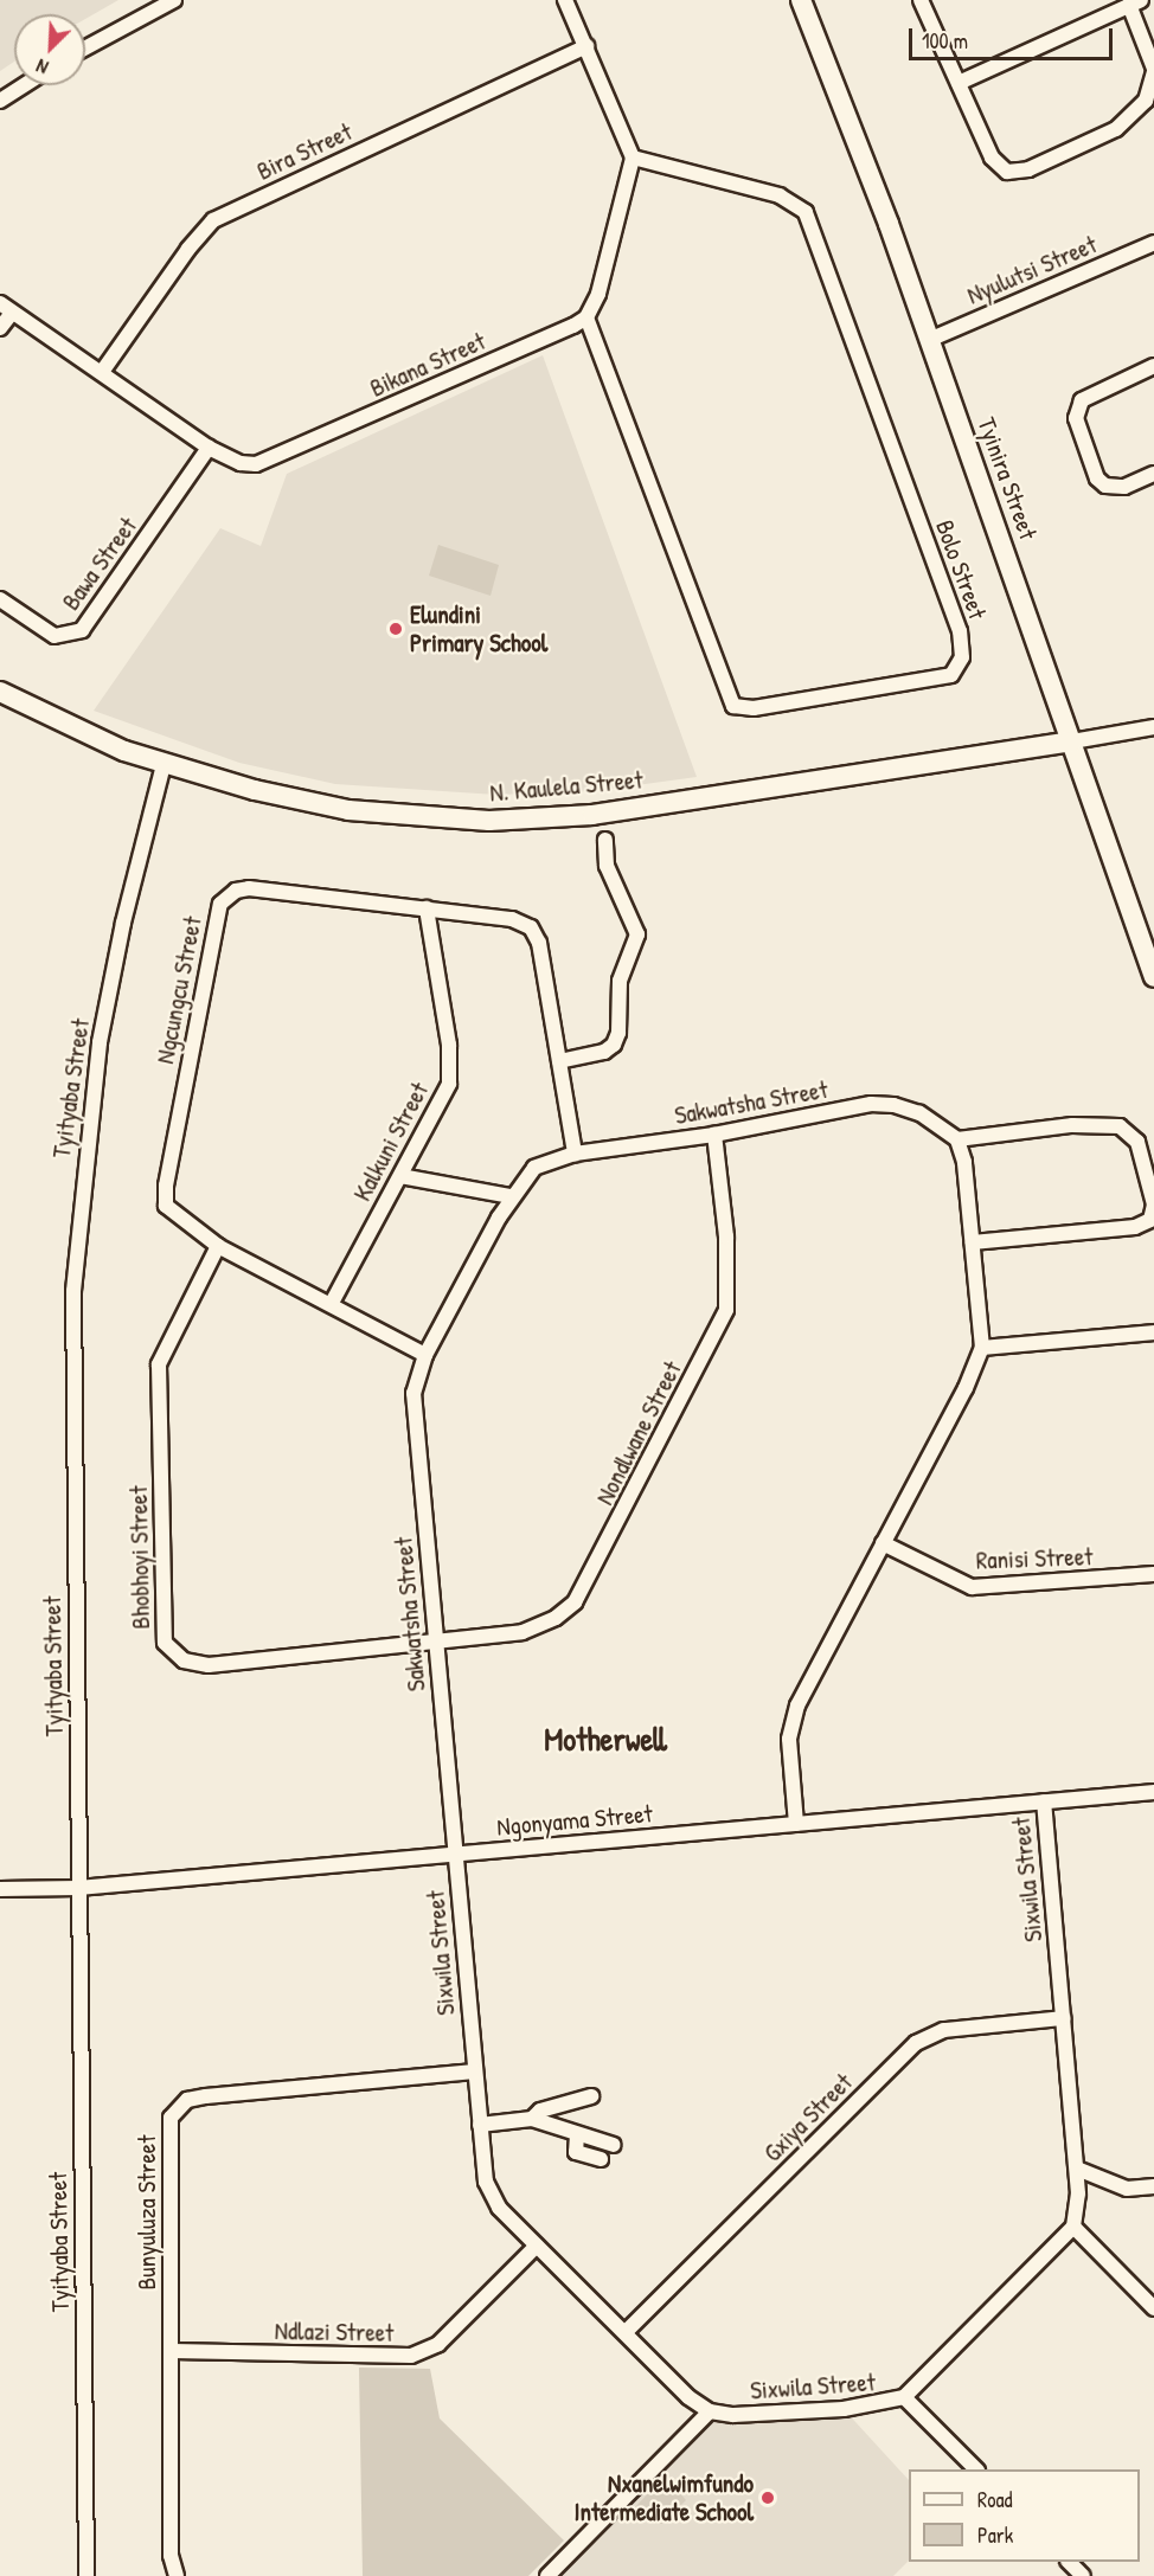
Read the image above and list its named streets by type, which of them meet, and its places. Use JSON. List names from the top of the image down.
{
  "streets": {
    "street": [
      "Bira Street",
      "Nyulutsi Street",
      "Bikana Street",
      "Tyinira Street",
      "Bawa Street",
      "Bolo Street",
      "N. Kaulela Street",
      "Ngcungcu Street",
      "Tyityaba Street",
      "Sakwatsha Street",
      "Kalkuni Street",
      "Nondlwane Street",
      "Bhobhoyi Street",
      "Ranisi Street",
      "Ngonyama Street",
      "Sixwila Street",
      "Gxiya Street",
      "Bunyuluza Street",
      "Ndlazi Street"
    ]
  },
  "crossings": [
    ["Bira Street", "Bikana Street"],
    ["Nyulutsi Street", "Tyinira Street"],
    ["Bikana Street", "Bawa Street"],
    ["Bikana Street", "Bolo Street"],
    ["Tyinira Street", "N. Kaulela Street"],
    ["N. Kaulela Street", "Tyityaba Street"],
    ["Ngcungcu Street", "Sakwatsha Street"],
    ["Ngcungcu Street", "Kalkuni Street"],
    ["Ngcungcu Street", "Bhobhoyi Street"],
    ["Tyityaba Street", "Ngonyama Street"],
    ["Sakwatsha Street", "Nondlwane Street"],
    ["Sakwatsha Street", "Bhobhoyi Street"],
    ["Sakwatsha Street", "Ngonyama Street"],
    ["Sakwatsha Street", "Sixwila Street"],
    ["Nondlwane Street", "Bhobhoyi Street"],
    ["Ngonyama Street", "Sixwila Street"],
    ["Sixwila Street", "Gxiya Street"],
    ["Sixwila Street", "Bunyuluza Street"],
    ["Sixwila Street", "Ndlazi Street"],
    ["Bunyuluza Street", "Ndlazi Street"]
  ],
  "districts": ["Motherwell"],
  "places": ["Elundini Primary School", "Nxanelwimfundo Intermediate School"],
  "legend": ["Road", "Park"],
  "scale_bar": "100 m",
  "north": "bottom left"
}
